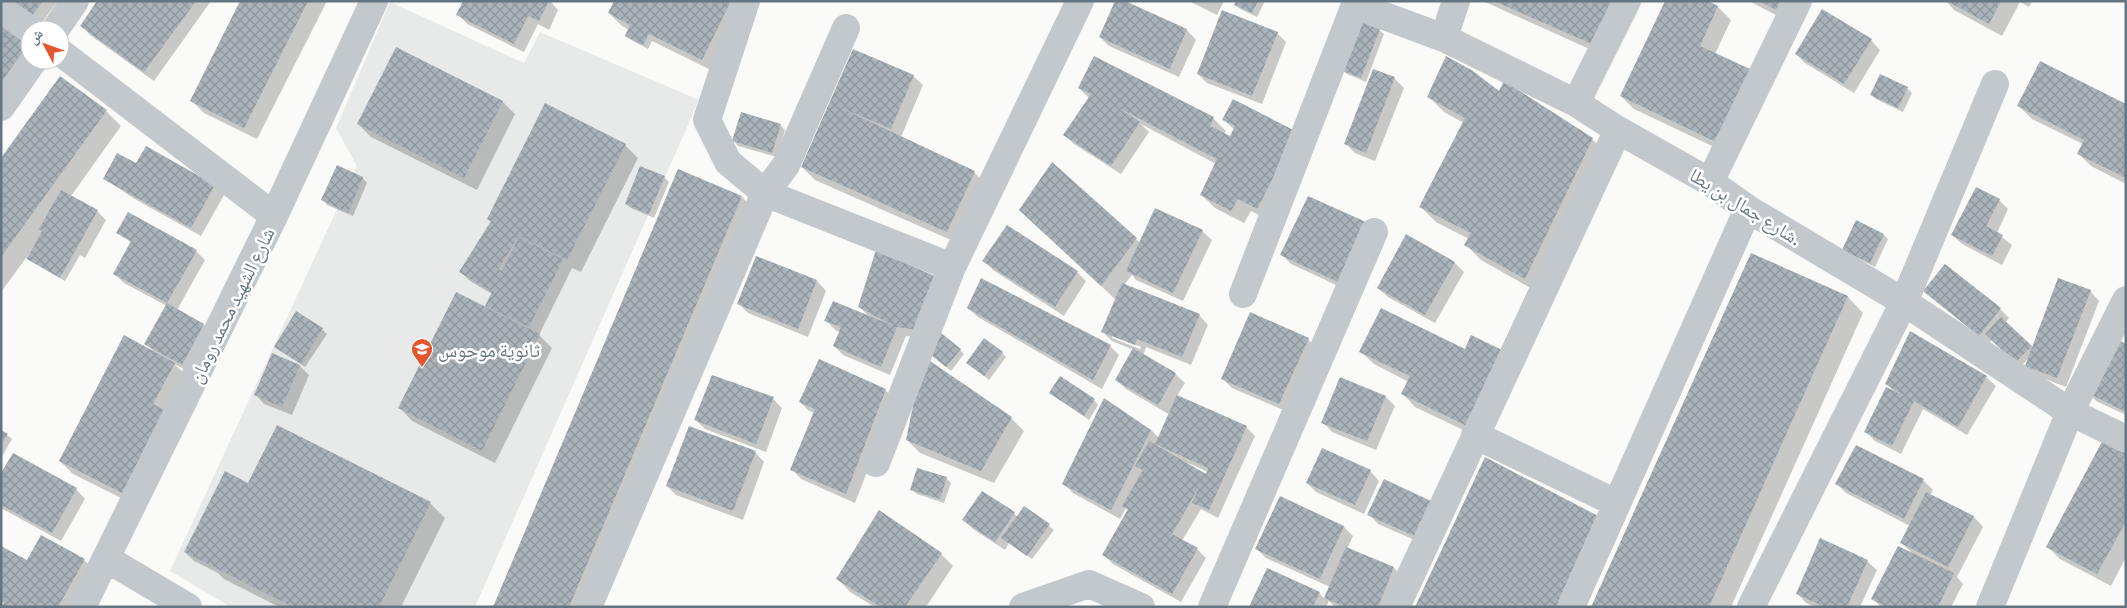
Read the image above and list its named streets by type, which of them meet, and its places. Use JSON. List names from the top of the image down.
{
  "streets": {
    "street": ["شارع جمال بن يطا.", "شارع الشهيد محمد رومان"]
  },
  "places": {
    "school or university": ["ثانوية موحوس"]
  },
  "north": "top left"
}
